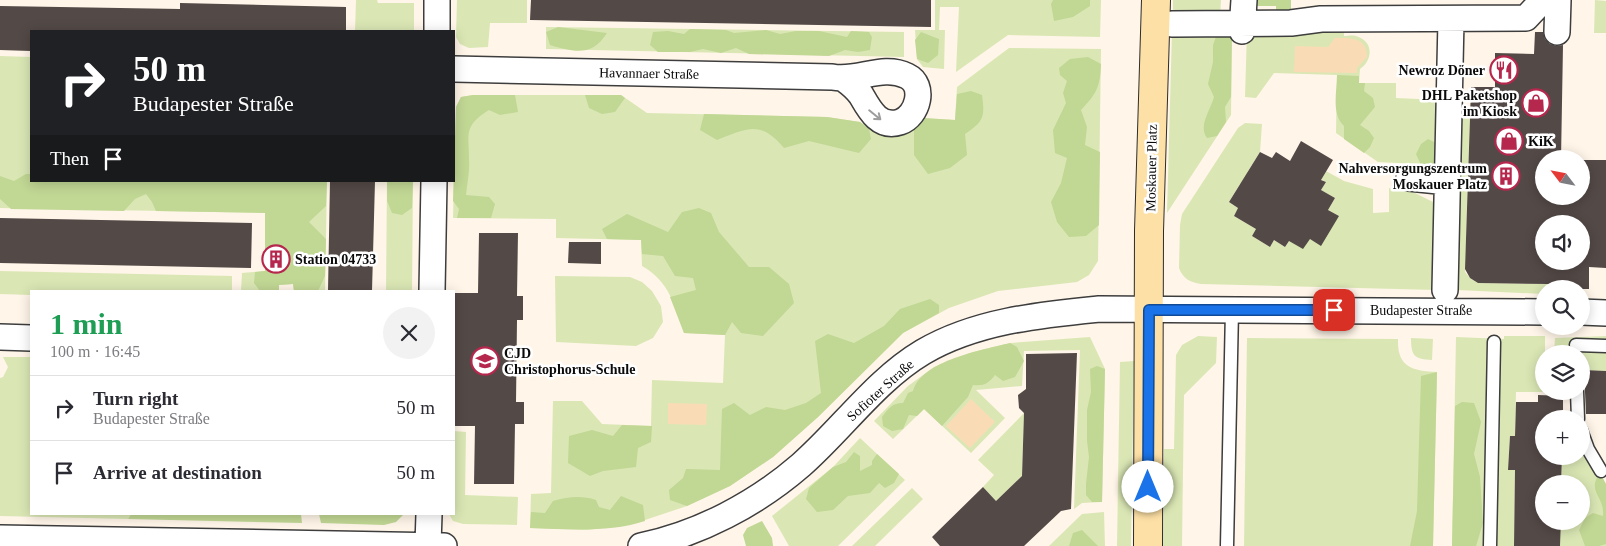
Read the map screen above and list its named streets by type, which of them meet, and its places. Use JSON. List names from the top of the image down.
{
  "streets": {
    "street": [
      "Havannaer Straße",
      "Moskauer Platz",
      "Budapester Straße",
      "Sofioter Straße"
    ]
  },
  "crossings": [
    ["Moskauer Platz", "Budapester Straße"],
    ["Moskauer Platz", "Sofioter Straße"],
    ["Budapester Straße", "Sofioter Straße"]
  ],
  "places": {
    "restaurant": ["Newroz Döner"],
    "shop": ["DHL Paketshop im Kiosk", "KiK"],
    "building": ["Nahversorgungszentrum Moskauer Platz", "Station 04733"],
    "school or university": ["CJD Christophorus-Schule"]
  },
  "north": "top left",
  "page": {
    "turn": ["50 m", "Budapester Straße"],
    "then": "Then",
    "map_buttons": ["+", "−"],
    "heading": ["1 min", "100 m · 16:45"],
    "list": [
      {
        "name": "Turn right",
        "note": "Budapester Straße",
        "value": "50 m"
      },
      {
        "name": "Arrive at destination",
        "value": "50 m"
      }
    ]
  }
}
